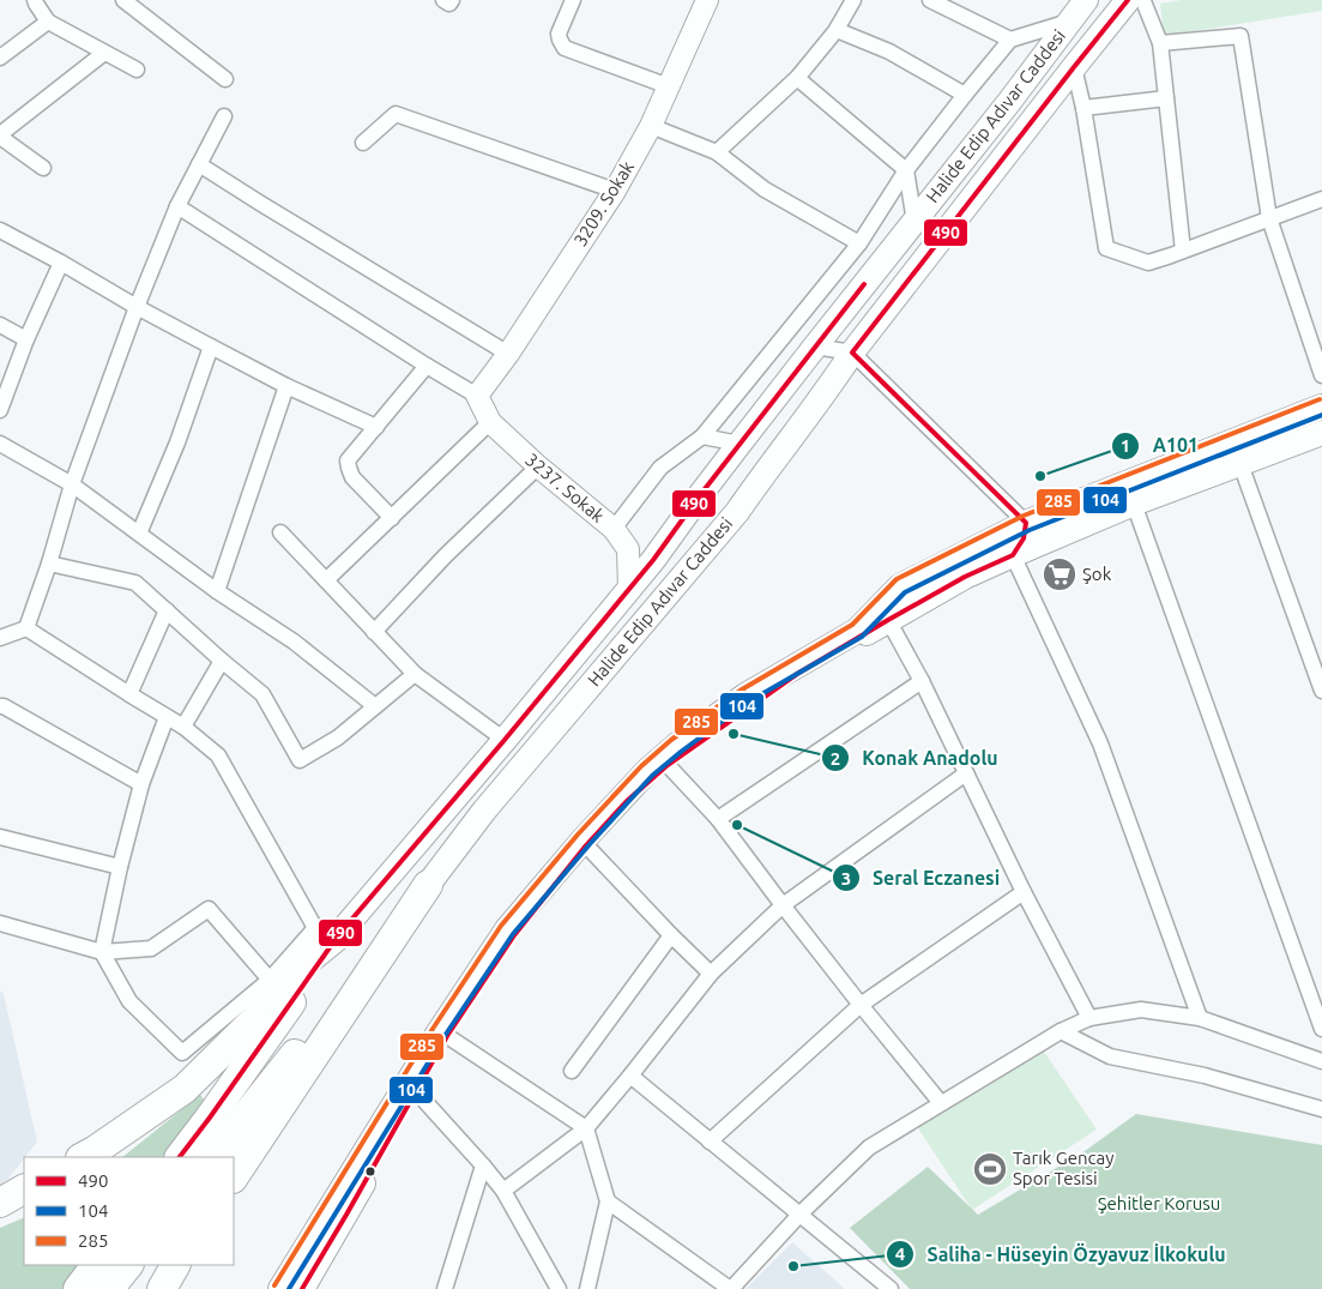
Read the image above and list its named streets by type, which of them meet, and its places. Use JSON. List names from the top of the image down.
{
  "streets": {
    "main road": ["Halide Edip Adıvar Caddesi", "3209. Sokak", "3237. Sokak"]
  },
  "crossings": [
    ["Halide Edip Adıvar Caddesi", "3237. Sokak"],
    ["3209. Sokak", "3237. Sokak"]
  ],
  "parks": ["Şehitler Korusu"],
  "places": {
    "other": [
      "A101",
      "Konak Anadolu",
      "Seral Eczanesi",
      "Saliha - Hüseyin Özyavuz İlkokulu"
    ],
    "supermarket": ["Şok"],
    "sports": ["Tarık Gencay Spor Tesisi"]
  },
  "lines": ["transit line 490", "transit line 285", "transit line 104"],
  "legend": ["490", "104", "285"]
}
